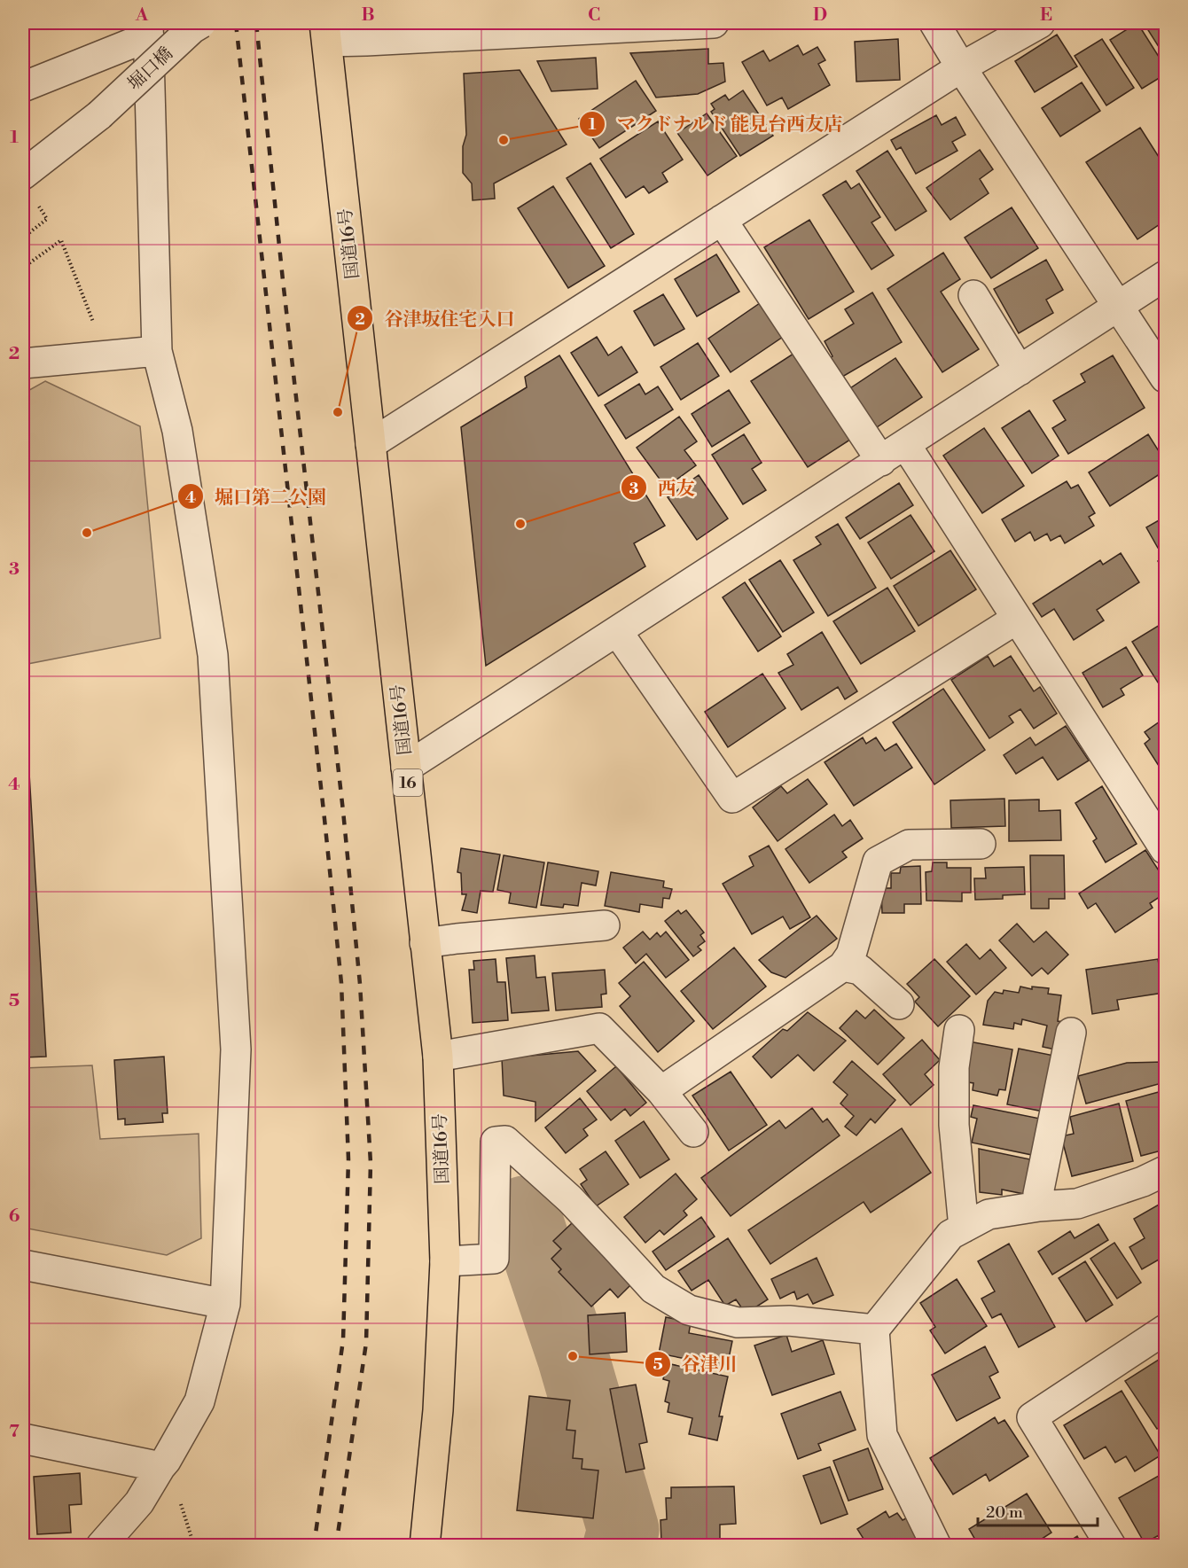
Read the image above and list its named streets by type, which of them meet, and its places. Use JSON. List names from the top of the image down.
{
  "streets": {
    "highway": ["国道16号", "16"],
    "street": ["堀口橋"]
  },
  "places": [
    "マクドナルド 能見台西友店",
    "谷津坂住宅入口",
    "西友",
    "堀口第二公園",
    "谷津川"
  ],
  "scale_bar": "20 m",
  "grid": {
    "columns": [
      "A",
      "B",
      "C",
      "D",
      "E"
    ],
    "rows": [
      "1",
      "2",
      "3",
      "4",
      "5",
      "6",
      "7"
    ]
  }
}
